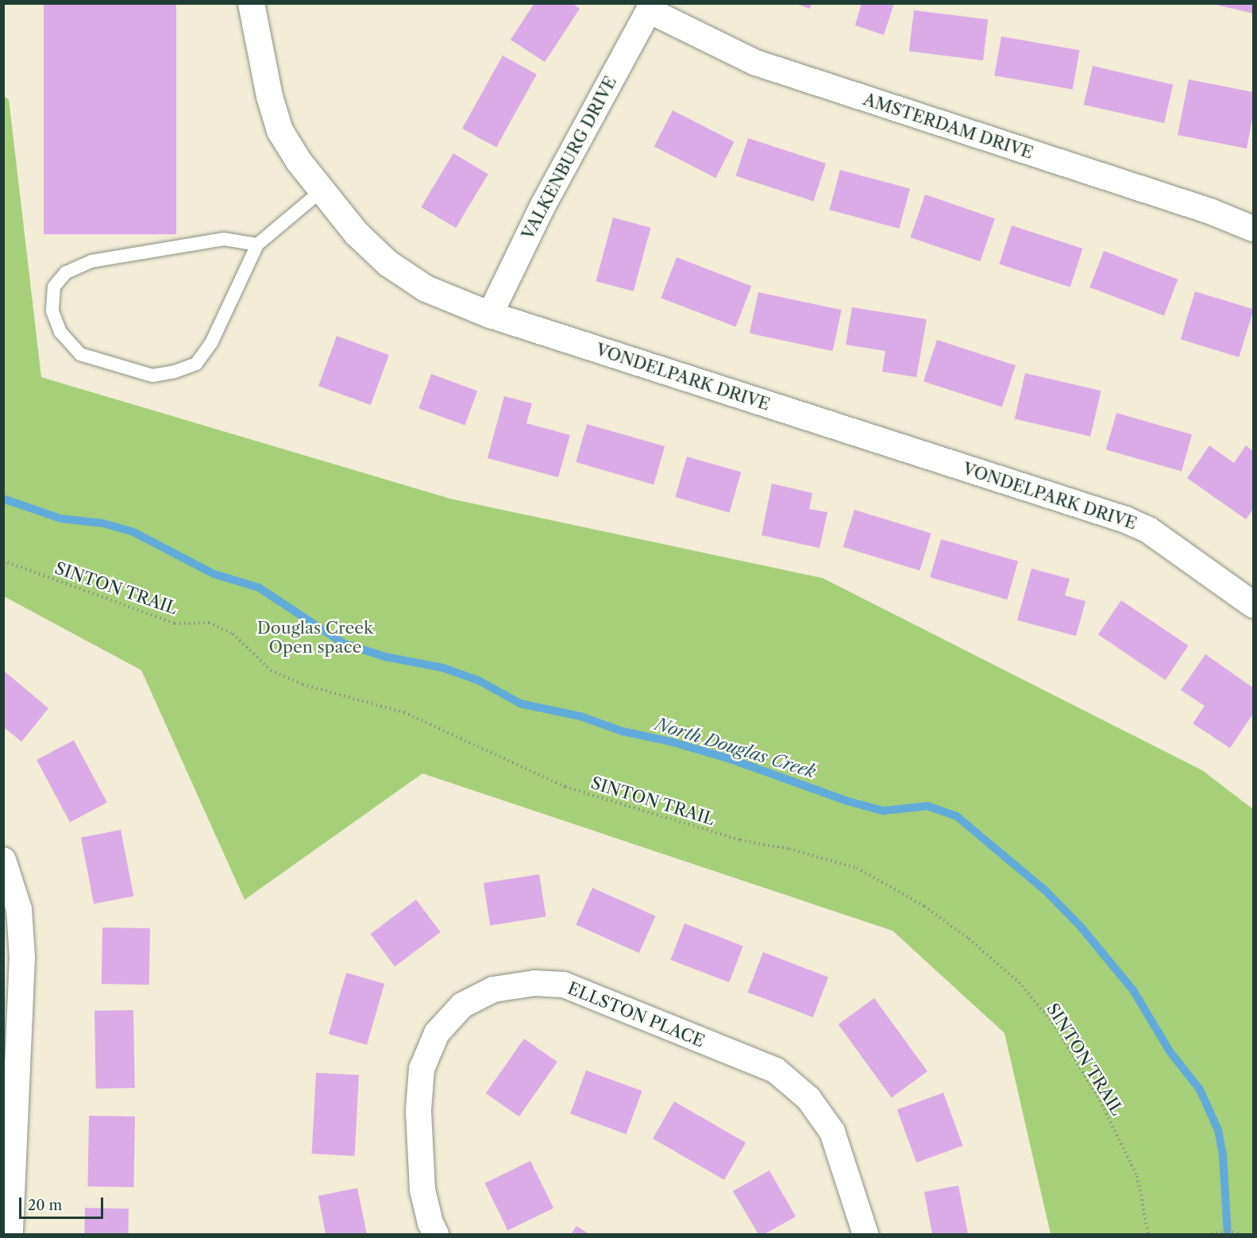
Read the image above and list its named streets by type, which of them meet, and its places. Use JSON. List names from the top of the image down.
{
  "streets": {
    "street": [
      "AMSTERDAM DRIVE",
      "VALKENBURG DRIVE",
      "VONDELPARK DRIVE",
      "ELLSTON PLACE"
    ],
    "path": ["SINTON TRAIL"]
  },
  "crossings": [
    ["AMSTERDAM DRIVE", "VALKENBURG DRIVE"],
    ["VALKENBURG DRIVE", "VONDELPARK DRIVE"]
  ],
  "water": ["North Douglas Creek"],
  "parks": ["Douglas Creek Open space"],
  "scale_bar": "20 m"
}
